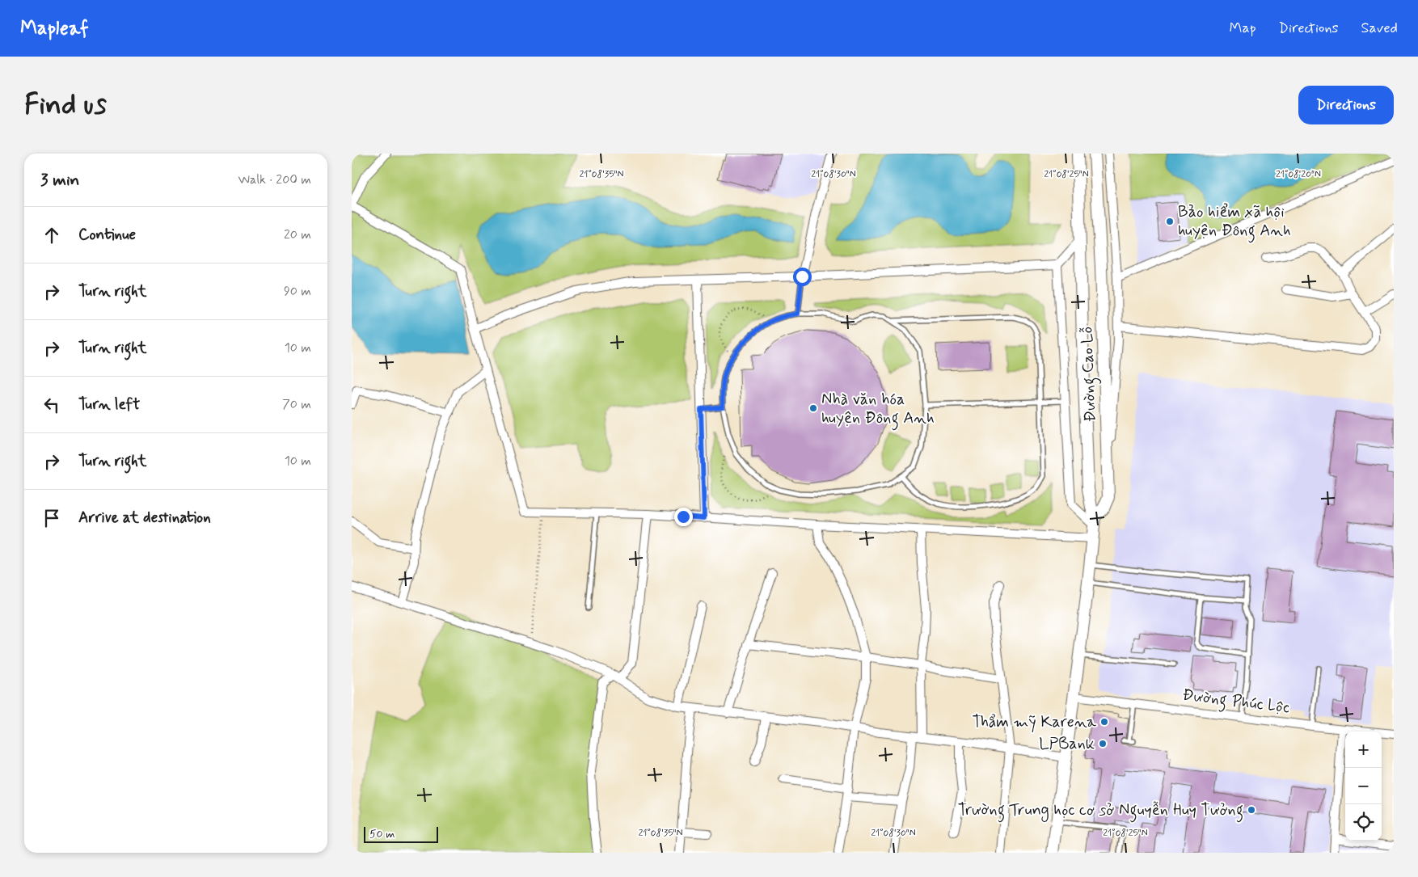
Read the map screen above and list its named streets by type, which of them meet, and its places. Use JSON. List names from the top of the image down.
{
  "streets": {
    "main road": ["Đường Cao Lỗ"],
    "street": ["Đường Phúc Lộc"]
  },
  "crossings": [
    ["Đường Cao Lỗ", "Đường Phúc Lộc"]
  ],
  "places": [
    "Bảo hiểm xã hội huyện Đông Anh",
    "Nhà văn hóa huyện Đông Anh",
    "Thẩm mỹ Karena",
    "LPBank",
    "Trường Trung học cơ sở Nguyễn Huy Tưởng"
  ],
  "scale_bar": "50 m",
  "page": {
    "header": "Mapleaf",
    "nav": ["Map", "Directions", "Saved"],
    "buttons": "Directions",
    "title": "Find us",
    "heading": ["3 min", "Walk · 200 m"],
    "list": [
      ["Continue", "20 m"],
      ["Turn right", "90 m"],
      ["Turn right", "10 m"],
      ["Turn left", "70 m"],
      ["Turn right", "10 m"],
      "Arrive at destination"
    ],
    "map_buttons": ["+", "−"],
    "scale": "50 m"
  },
  "coordinates": [
    "21°08'35\"N",
    "21°08'30\"N",
    "21°08'25\"N",
    "21°08'20\"N"
  ]
}
